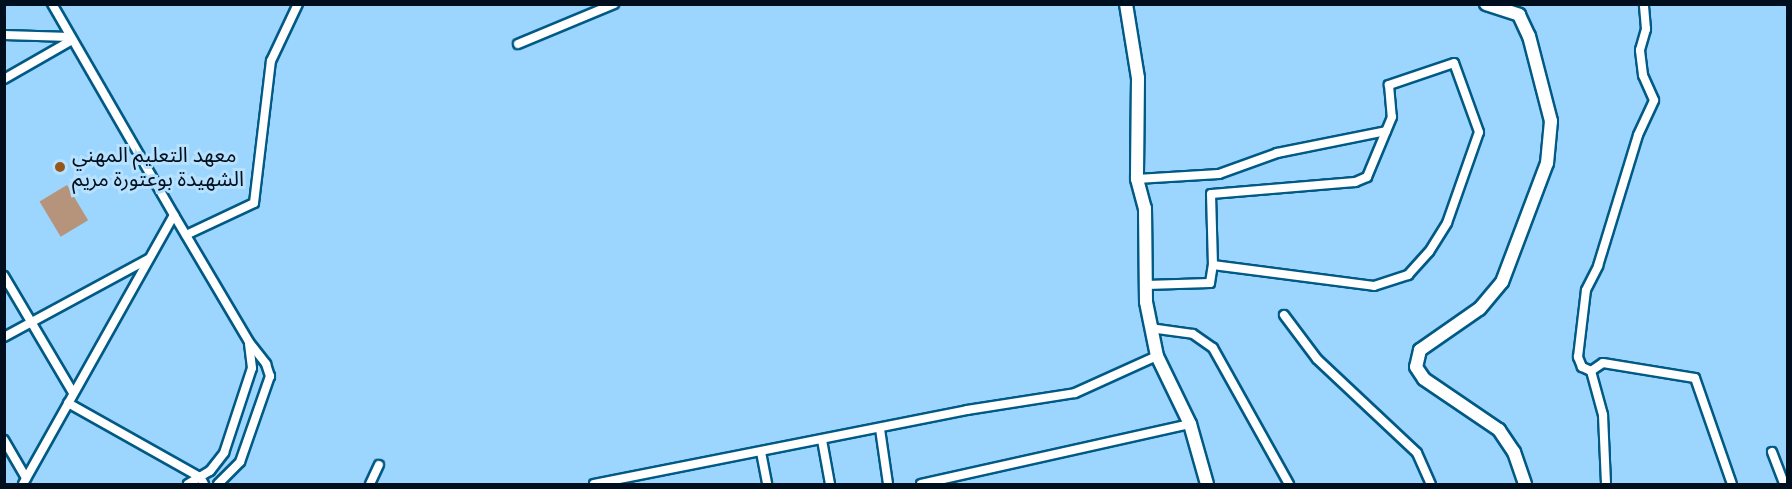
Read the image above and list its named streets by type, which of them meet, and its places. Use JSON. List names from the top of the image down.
{
  "places": ["معهد التعليم المهني الشهيدة بوعتورة مريم"]
}
